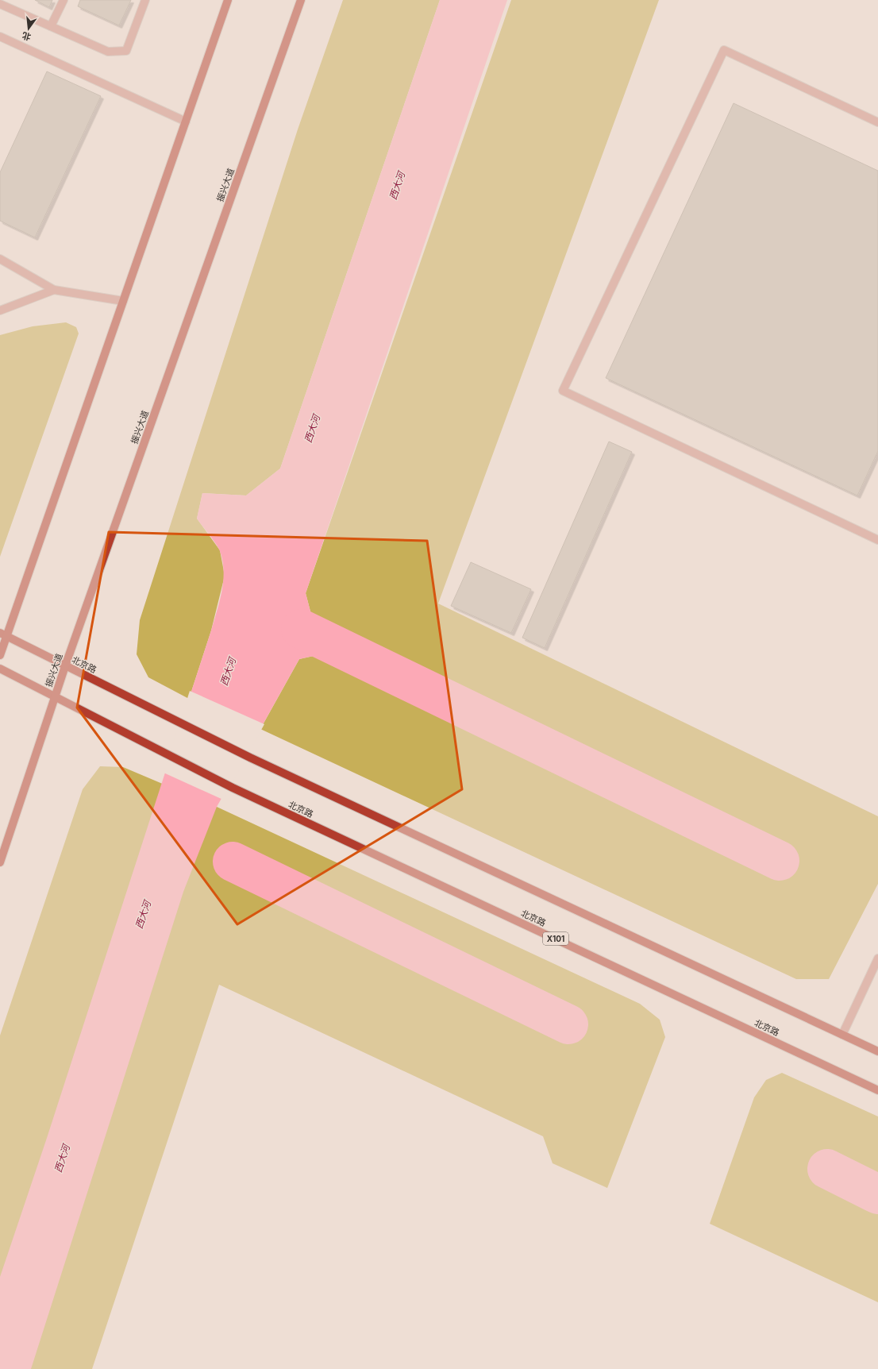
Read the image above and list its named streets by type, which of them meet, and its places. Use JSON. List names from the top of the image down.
{
  "streets": {
    "main road": ["振兴大道", "北京路", "X101"]
  },
  "crossings": [
    ["振兴大道", "北京路"]
  ],
  "water": ["西大河"],
  "north": "bottom"
}
